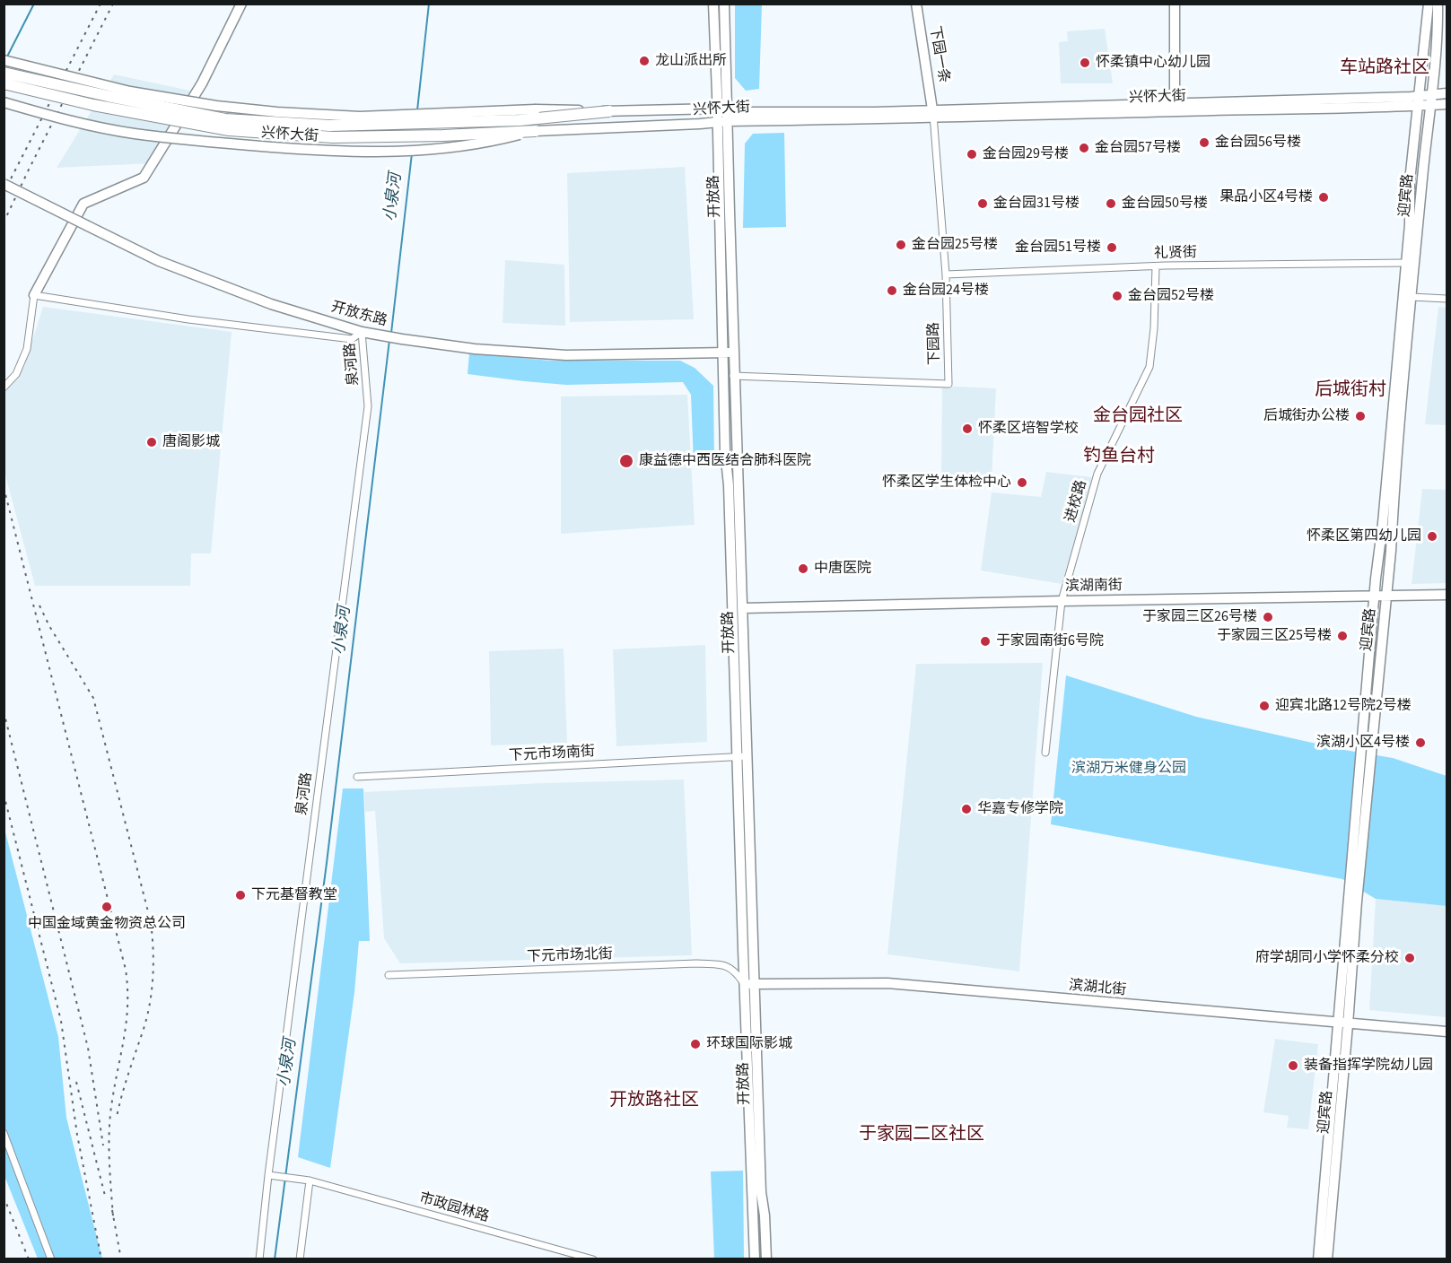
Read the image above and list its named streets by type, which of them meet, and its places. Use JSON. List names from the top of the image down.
{
  "streets": {
    "main road": [
      "下园一条",
      "兴怀大街",
      "迎宾路",
      "开放路",
      "开放东路",
      "滨湖南街",
      "滨湖北街"
    ],
    "street": [
      "礼贤街",
      "下园路",
      "泉河路",
      "进校路",
      "下元市场南街",
      "下元市场北街",
      "市政园林路"
    ]
  },
  "crossings": [
    ["下园一条", "兴怀大街"],
    ["下园一条", "下园路"],
    ["兴怀大街", "迎宾路"],
    ["兴怀大街", "开放路"],
    ["兴怀大街", "下园路"],
    ["迎宾路", "礼贤街"],
    ["迎宾路", "滨湖南街"],
    ["迎宾路", "滨湖北街"],
    ["开放路", "开放东路"],
    ["开放路", "下园路"],
    ["开放路", "滨湖南街"],
    ["开放路", "下元市场南街"],
    ["开放路", "下元市场北街"],
    ["开放路", "滨湖北街"],
    ["礼贤街", "下园路"],
    ["礼贤街", "进校路"],
    ["开放东路", "泉河路"],
    ["泉河路", "市政园林路"],
    ["进校路", "滨湖南街"],
    ["下元市场北街", "滨湖北街"]
  ],
  "districts": [
    "车站路社区",
    "后城街村",
    "金台园社区",
    "钓鱼台村",
    "开放路社区",
    "于家园二区社区"
  ],
  "water": ["小泉河"],
  "parks": ["滨湖万米健身公园"],
  "places": [
    "龙山派出所",
    "怀柔镇中心幼儿园",
    "金台园56号楼",
    "金台园57号楼",
    "金台园29号楼",
    "果品小区4号楼",
    "金台园31号楼",
    "金台园50号楼",
    "金台园25号楼",
    "金台园51号楼",
    "金台园24号楼",
    "金台园52号楼",
    "后城街办公楼",
    "怀柔区培智学校",
    "唐阁影城",
    "康益德中西医结合肺科医院",
    "怀柔区学生体检中心",
    "怀柔区第四幼儿园",
    "中唐医院",
    "于家园三区26号楼",
    "于家园三区25号楼",
    "于家园南街6号院",
    "迎宾北路12号院2号楼",
    "滨湖小区4号楼",
    "华嘉专修学院",
    "下元基督教堂",
    "中国金域黄金物资总公司",
    "府学胡同小学怀柔分校",
    "环球国际影城",
    "装备指挥学院幼儿园"
  ]
}
